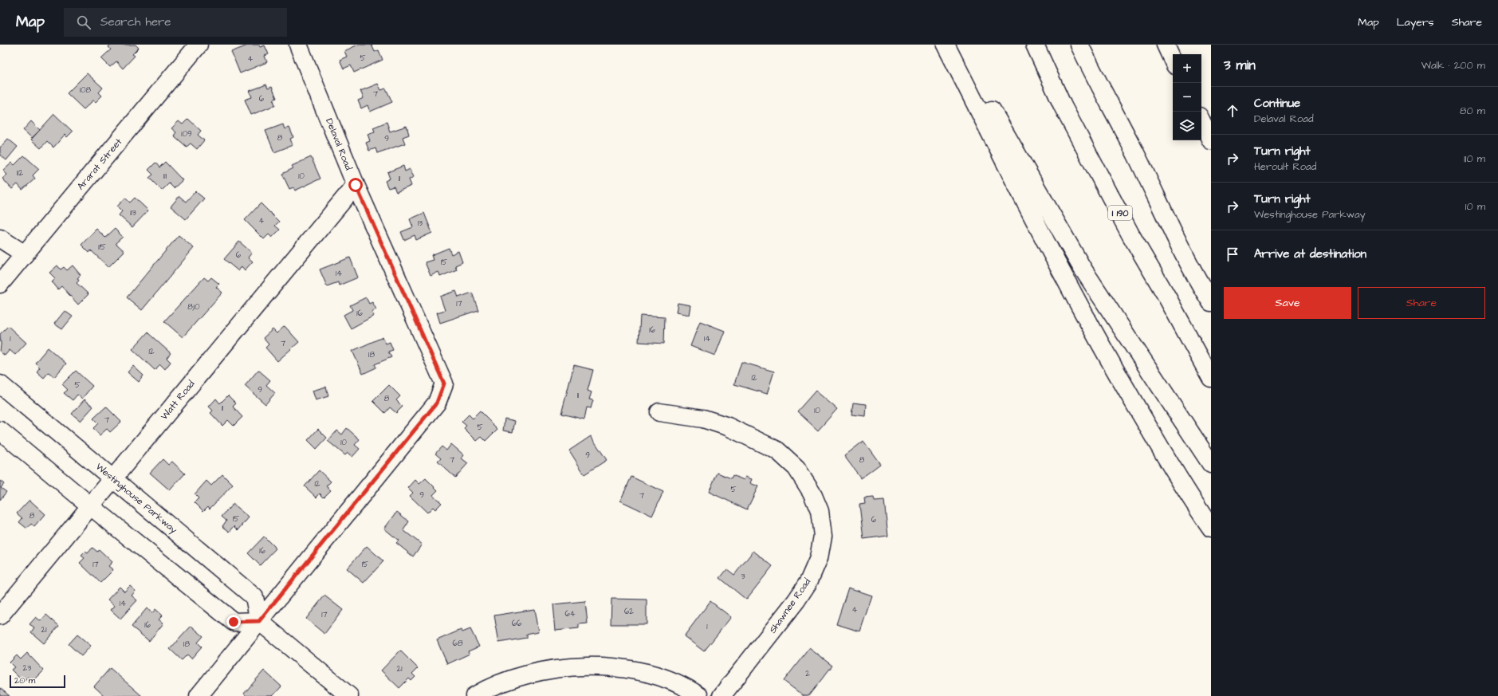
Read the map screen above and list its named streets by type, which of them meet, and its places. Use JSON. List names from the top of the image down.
{
  "streets": {
    "main road": [
      "Delaval Road",
      "Ararat Street",
      "I 190",
      "Watt Road",
      "Westinghouse Parkway",
      "Shawnee Road"
    ]
  },
  "crossings": [
    ["Delaval Road", "Watt Road"],
    ["Delaval Road", "Westinghouse Parkway"],
    ["Watt Road", "Westinghouse Parkway"]
  ],
  "house_numbers": [
    "5",
    "4",
    "108",
    "7",
    "6",
    "109",
    "8",
    "9",
    "112",
    "111",
    "10",
    "11",
    "113",
    "4",
    "13",
    "115",
    "6",
    "15",
    "14",
    "17",
    "8;10",
    "16",
    "16",
    "1",
    "14",
    "7",
    "12",
    "18",
    "12",
    "5",
    "9",
    "11",
    "8",
    "11",
    "10",
    "7",
    "5",
    "10",
    "9",
    "7",
    "8",
    "12",
    "5",
    "9",
    "7",
    "8",
    "15",
    "6",
    "16",
    "17",
    "15",
    "3",
    "14",
    "4",
    "62",
    "64",
    "17",
    "66",
    "16",
    "1",
    "21",
    "68",
    "18",
    "23",
    "21",
    "2"
  ],
  "scale_bar": "20 m",
  "page": {
    "header": "Map",
    "search": "Search here",
    "nav": ["Map", "Layers", "Share"],
    "heading": ["3 min", "Walk · 200 m"],
    "map_buttons": ["+", "−"],
    "list": [
      ["Continue", "Delaval Road", "80 m"],
      ["Turn right", "Heroult Road", "110 m"],
      ["Turn right", "Westinghouse Parkway", "10 m"],
      "Arrive at destination"
    ],
    "buttons": ["Save", "Share"],
    "scale": "20 m"
  }
}
